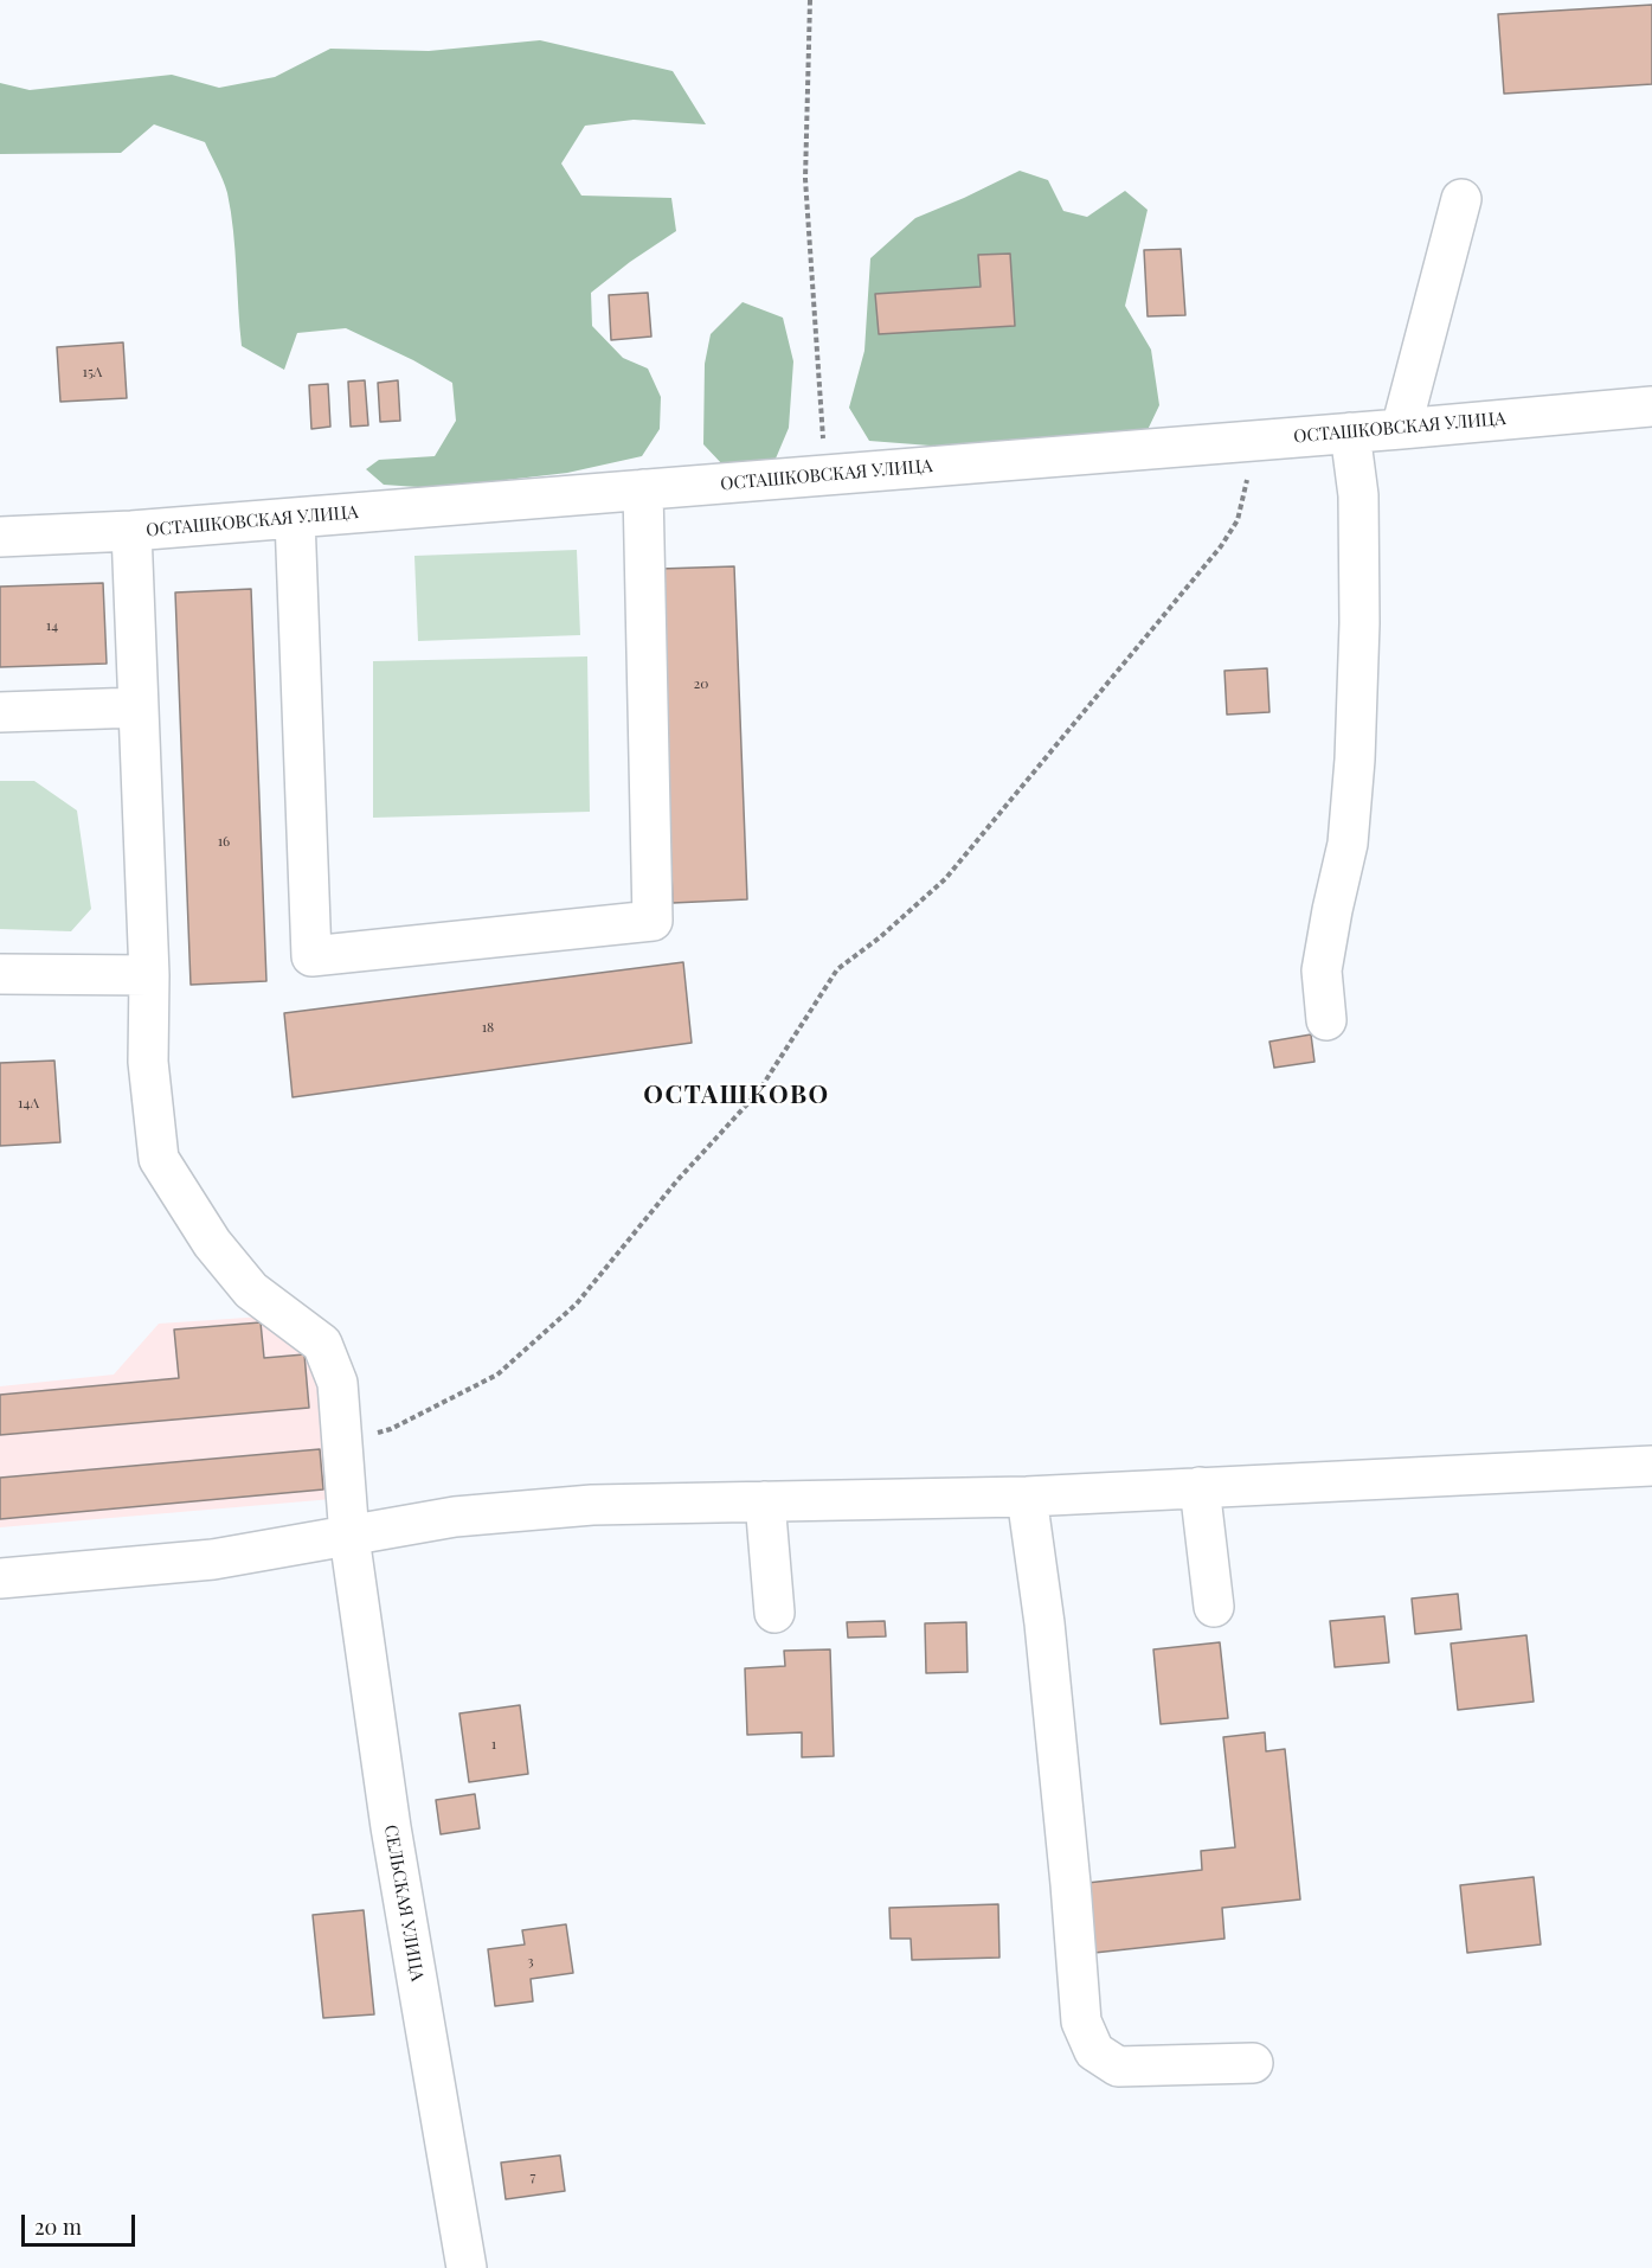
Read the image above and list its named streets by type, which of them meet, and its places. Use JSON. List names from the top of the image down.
{
  "streets": {
    "street": ["ОСТАШКОВСКАЯ УЛИЦА", "СЕЛЬСКАЯ УЛИЦА"]
  },
  "crossings": [
    ["ОСТАШКОВСКАЯ УЛИЦА", "СЕЛЬСКАЯ УЛИЦА"]
  ],
  "districts": ["ОСТАШКОВО"],
  "house_numbers": [
    "15А",
    "14",
    "20",
    "16",
    "18",
    "14А",
    "1",
    "3",
    "7"
  ],
  "scale_bar": "20 m"
}
